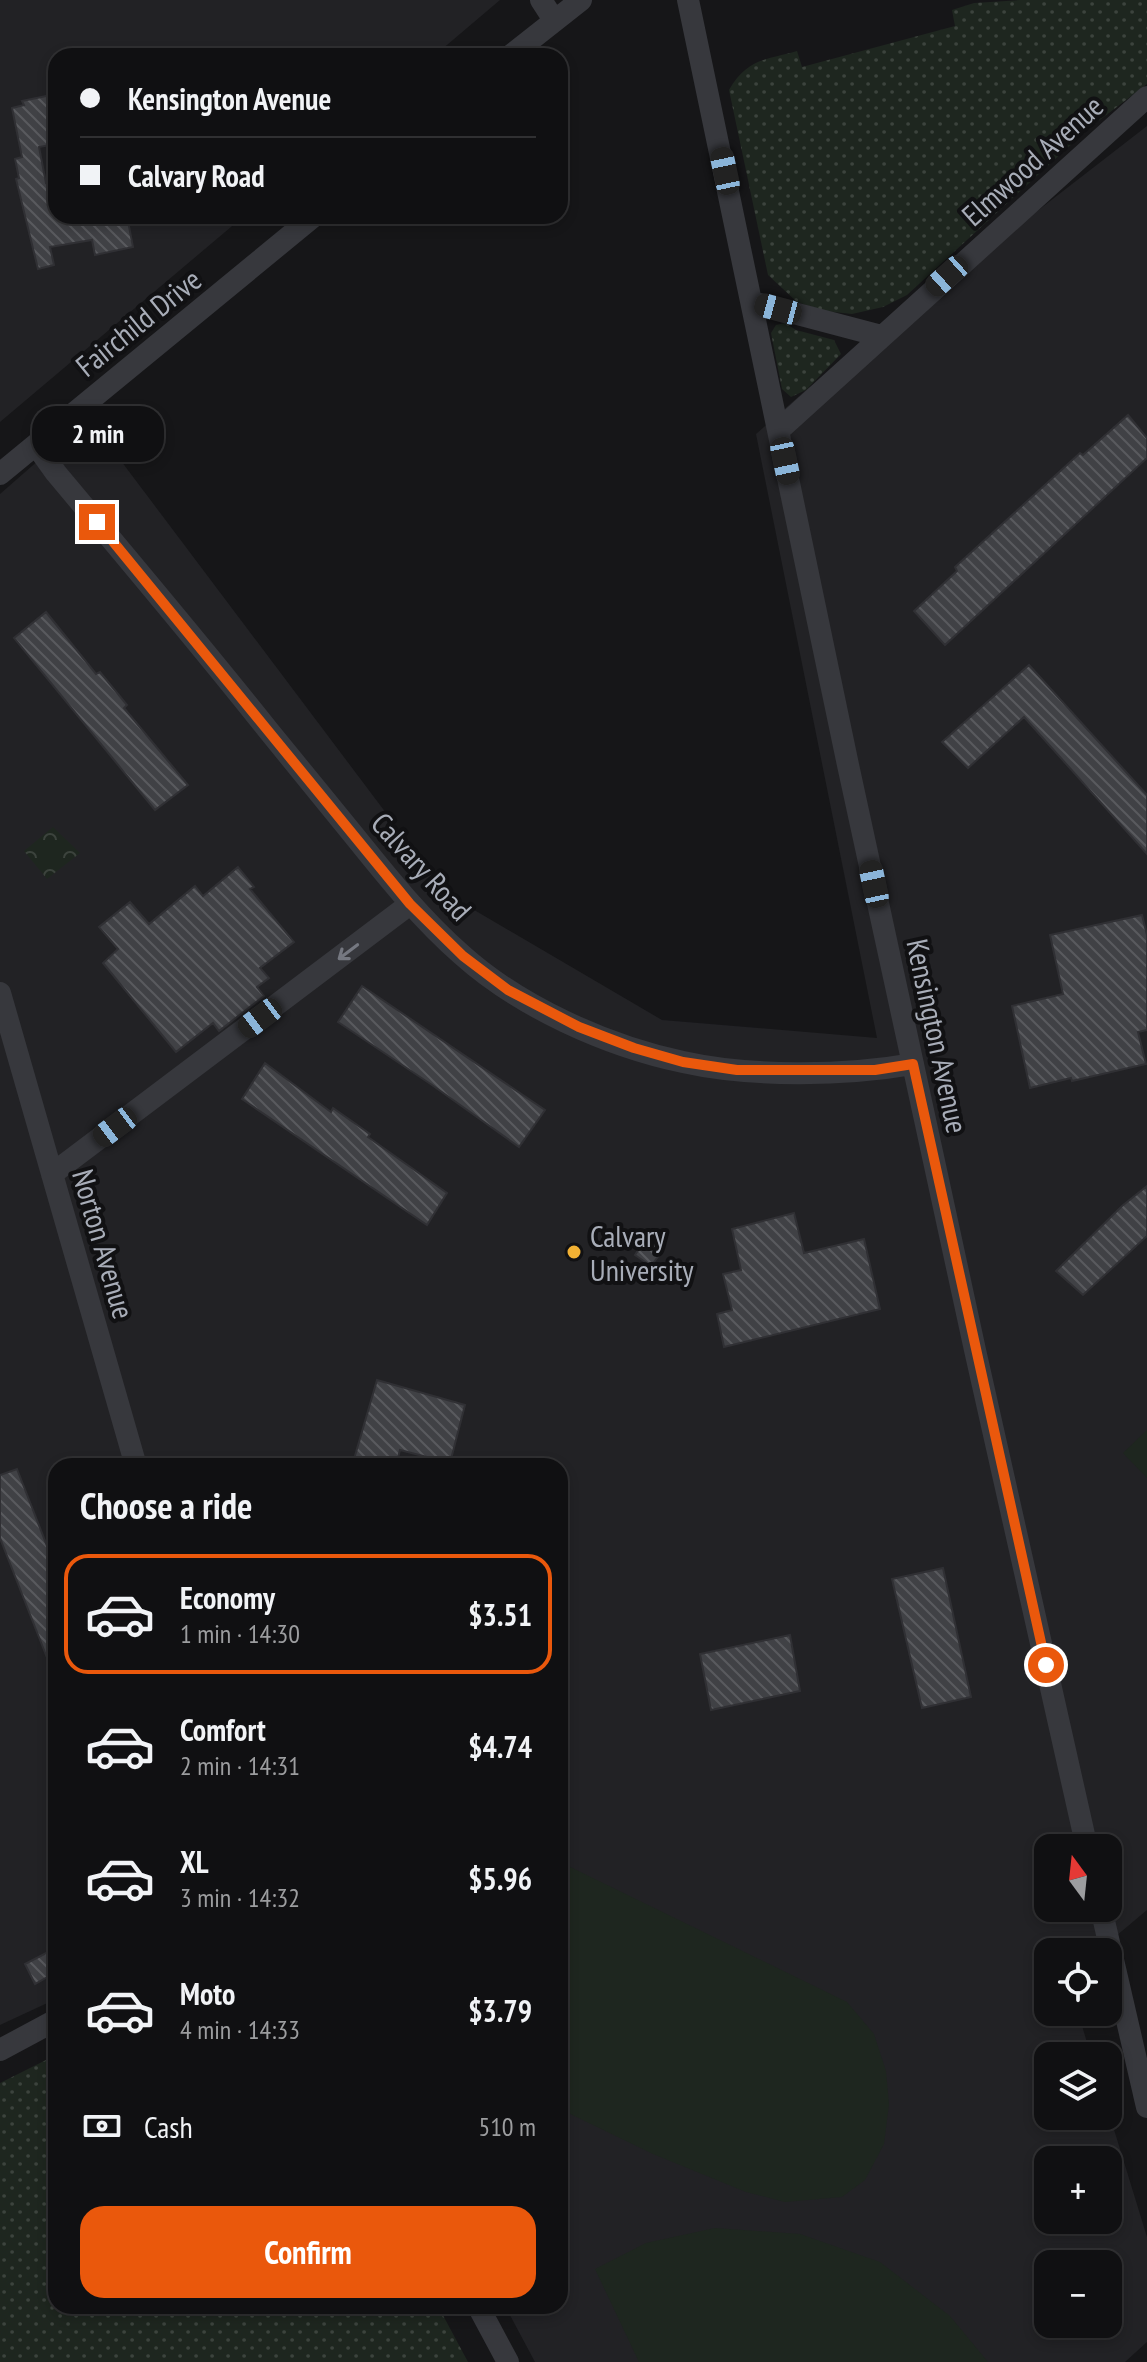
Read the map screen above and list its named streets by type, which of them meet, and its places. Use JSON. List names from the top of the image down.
{
  "streets": {
    "street": [
      "Elmwood Avenue",
      "Fairchild Drive",
      "Calvary Road",
      "Kensington Avenue",
      "Norton Avenue"
    ]
  },
  "crossings": [
    ["Elmwood Avenue", "Kensington Avenue"],
    ["Fairchild Drive", "Calvary Road"],
    ["Calvary Road", "Kensington Avenue"]
  ],
  "places": ["Calvary University"],
  "north": "top",
  "page": {
    "banner": ["Kensington Avenue", "Calvary Road"],
    "bubble": "2 min",
    "heading": "Choose a ride",
    "list": [
      {
        "name": "Economy",
        "note": "1 min · 14:30",
        "value": "$3.51"
      },
      {
        "name": "Comfort",
        "note": "2 min · 14:31",
        "value": "$4.74"
      },
      {
        "name": "XL",
        "note": "3 min · 14:32",
        "value": "$5.96"
      },
      {
        "name": "Moto",
        "note": "4 min · 14:33",
        "value": "$3.79"
      }
    ],
    "map_buttons": ["+", "−"],
    "pay": ["Cash", "510 m"],
    "buttons": "Confirm"
  }
}
